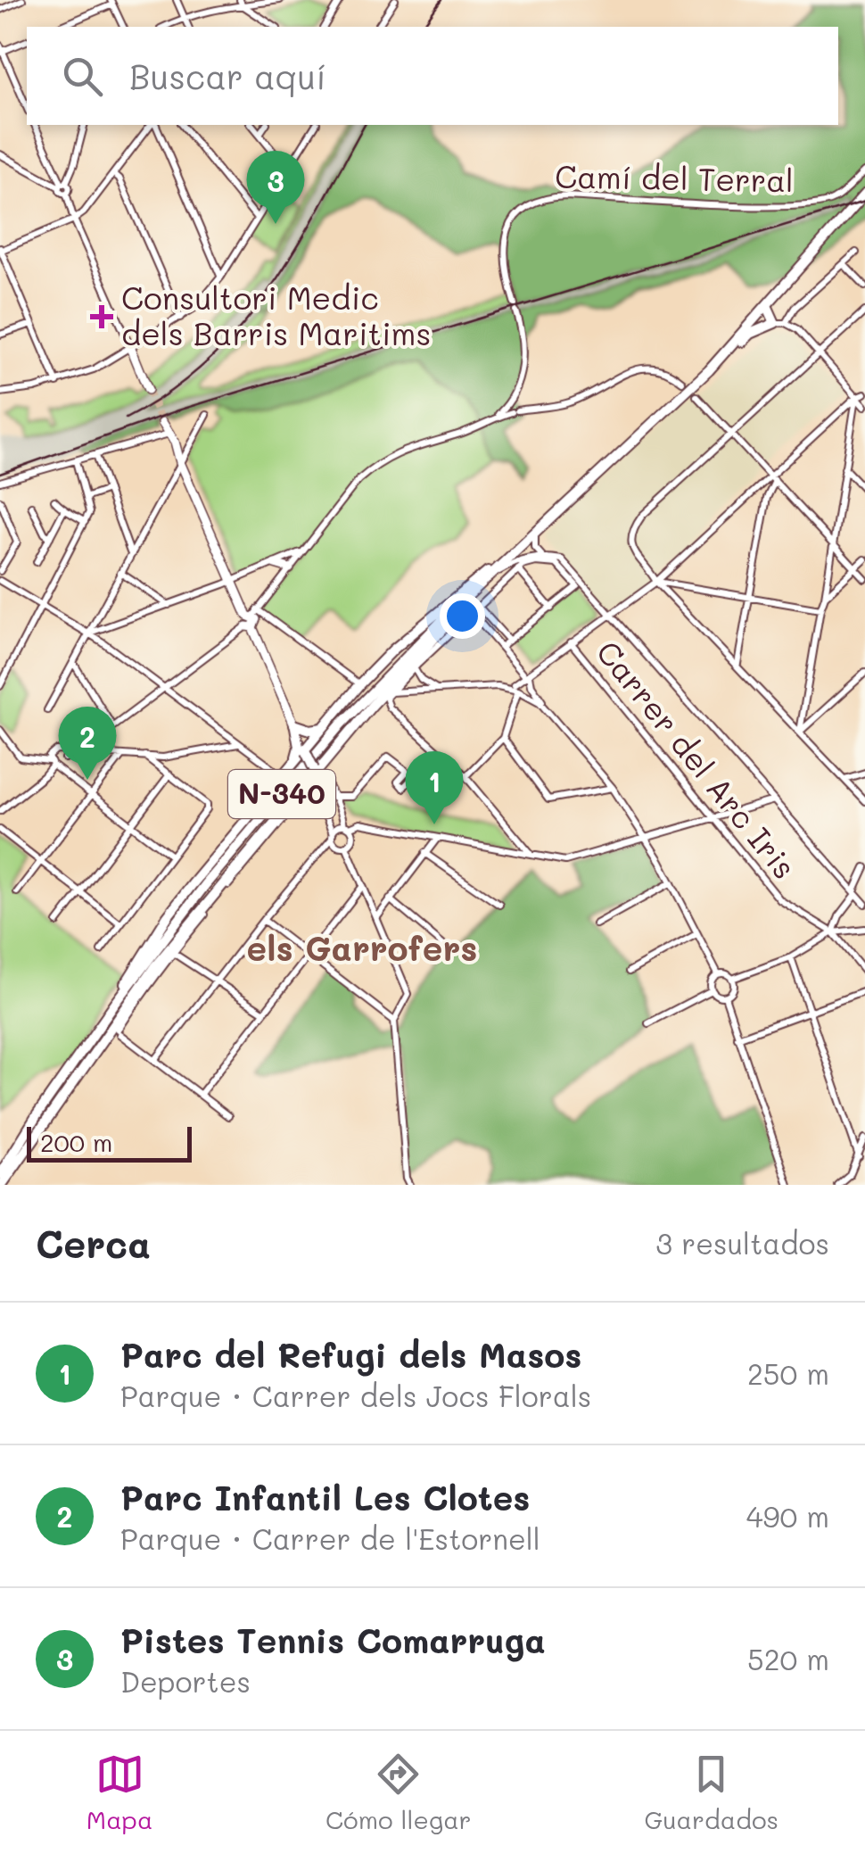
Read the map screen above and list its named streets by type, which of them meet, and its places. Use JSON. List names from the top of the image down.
{
  "streets": {
    "main road": ["N-340"],
    "street": ["Camí del Terral", "Carrer del Arc Iris"]
  },
  "districts": ["els Garrofers"],
  "places": {
    "health": ["Consultori Medic dels Barris Maritims"]
  },
  "scale_bar": "200 m",
  "page": {
    "search": "Buscar aquí",
    "pins": ["3", "2", "1"],
    "scale": "200 m",
    "heading": ["Cerca", "3 resultados"],
    "list": [
      {
        "mark": "1",
        "name": "Parc del Refugi dels Masos",
        "note": "Parque · Carrer dels Jocs Florals",
        "value": "250 m"
      },
      {
        "mark": "2",
        "name": "Parc Infantil Les Clotes",
        "note": "Parque · Carrer de l'Estornell",
        "value": "490 m"
      },
      {
        "mark": "3",
        "name": "Pistes Tennis Comarruga",
        "note": "Deportes",
        "value": "520 m"
      }
    ],
    "nav": ["Mapa", "Cómo llegar", "Guardados"]
  }
}
